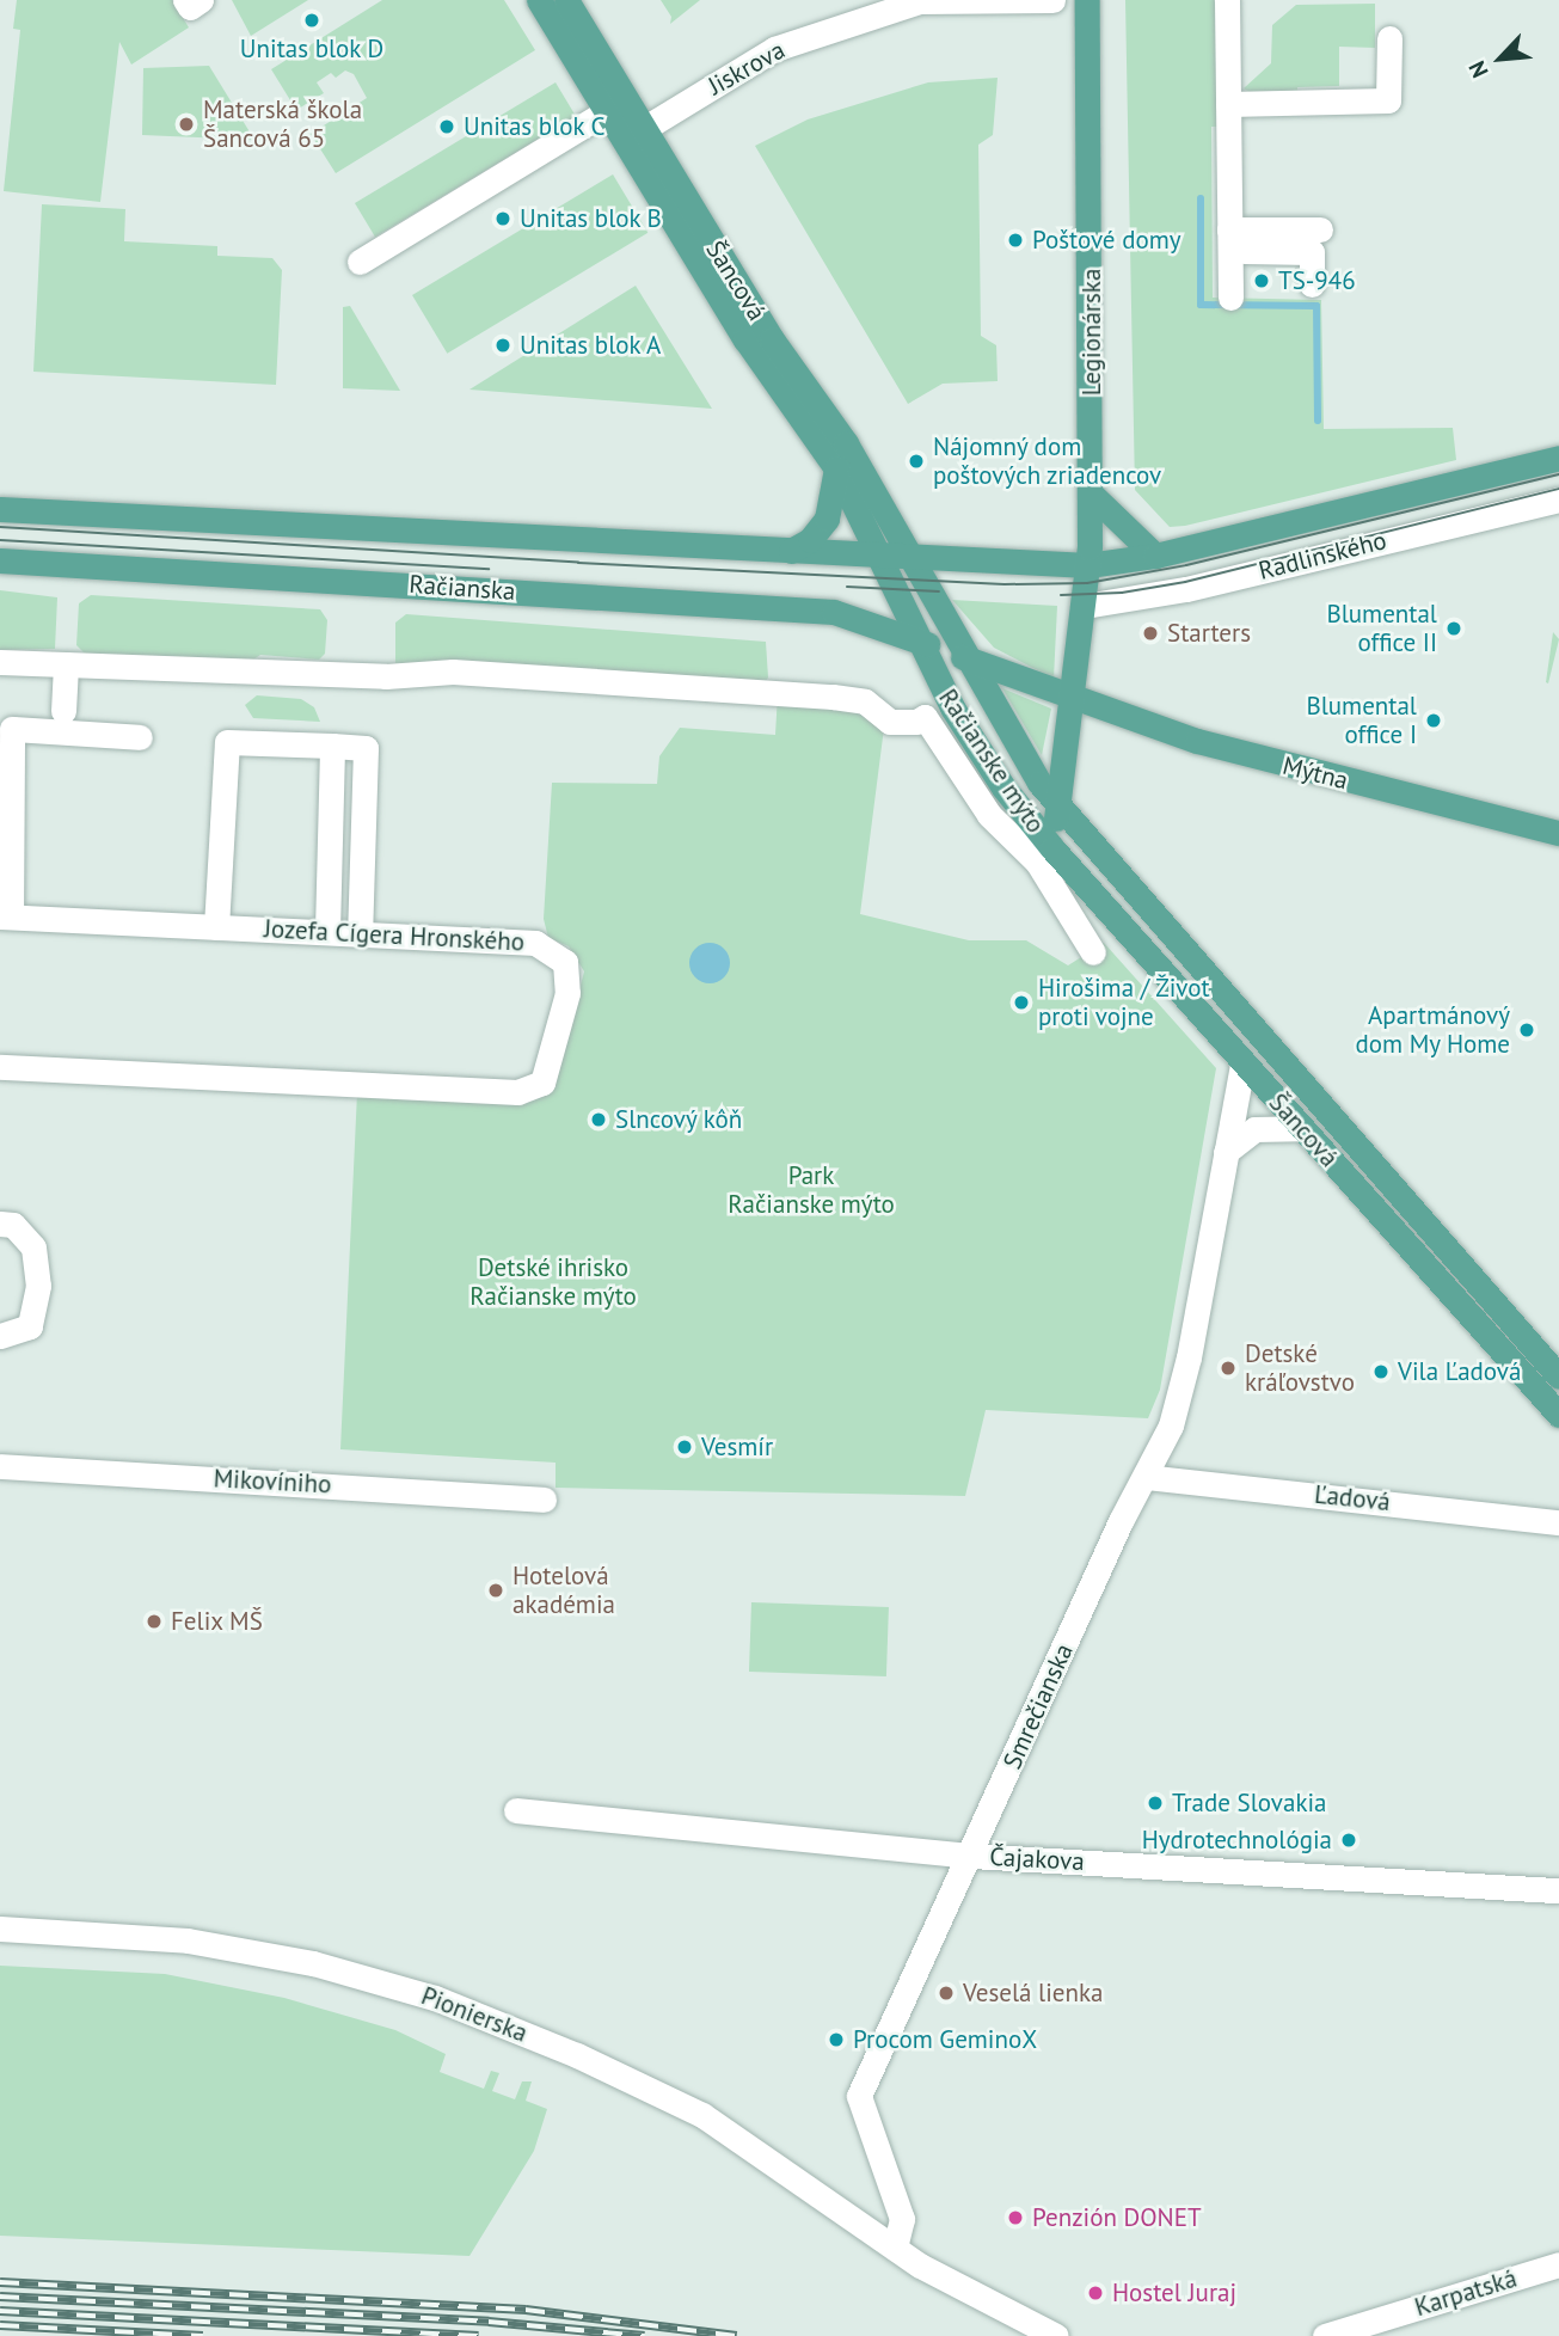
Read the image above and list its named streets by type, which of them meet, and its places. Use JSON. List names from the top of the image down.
{
  "streets": {
    "main road": [
      "Šancová",
      "Legionárska",
      "Radlinského",
      "Račianska",
      "Račianske mýto",
      "Mýtna"
    ],
    "street": [
      "Jiskrova",
      "Jozefa Cígera Hronského",
      "Mikovíniho",
      "Ľadová",
      "Smrečianska",
      "Čajakova",
      "Pionierska",
      "Karpatská"
    ]
  },
  "crossings": [
    ["Jiskrova", "Šancová"],
    ["Šancová", "Račianske mýto"],
    ["Šancová", "Smrečianska"],
    ["Legionárska", "Radlinského"],
    ["Legionárska", "Račianske mýto"],
    ["Radlinského", "Račianske mýto"],
    ["Račianska", "Račianske mýto"],
    ["Račianske mýto", "Mýtna"],
    ["Ľadová", "Smrečianska"],
    ["Smrečianska", "Čajakova"],
    ["Smrečianska", "Pionierska"]
  ],
  "parks": ["Park Račianske mýto", "Detské ihrisko Račianske mýto"],
  "places": [
    "Unitas blok D",
    "Materská škola Šancová 65",
    "Unitas blok C",
    "Unitas blok B",
    "Poštové domy",
    "TS-946",
    "Unitas blok A",
    "Nájomný dom poštových zriadencov",
    "Blumental office II",
    "Starters",
    "Blumental office I",
    "Hirošima / Život proti vojne",
    "Apartmánový dom My Home",
    "Slncový kôň",
    "Detské kráľovstvo",
    "Vila Ľadová",
    "Vesmír",
    "Hotelová akadémia",
    "Felix MŠ",
    "Trade Slovakia",
    "Hydrotechnológia",
    "Veselá lienka",
    "Procom GeminoX",
    "Penzión DONET",
    "Hostel Juraj"
  ],
  "north": "bottom left"
}
